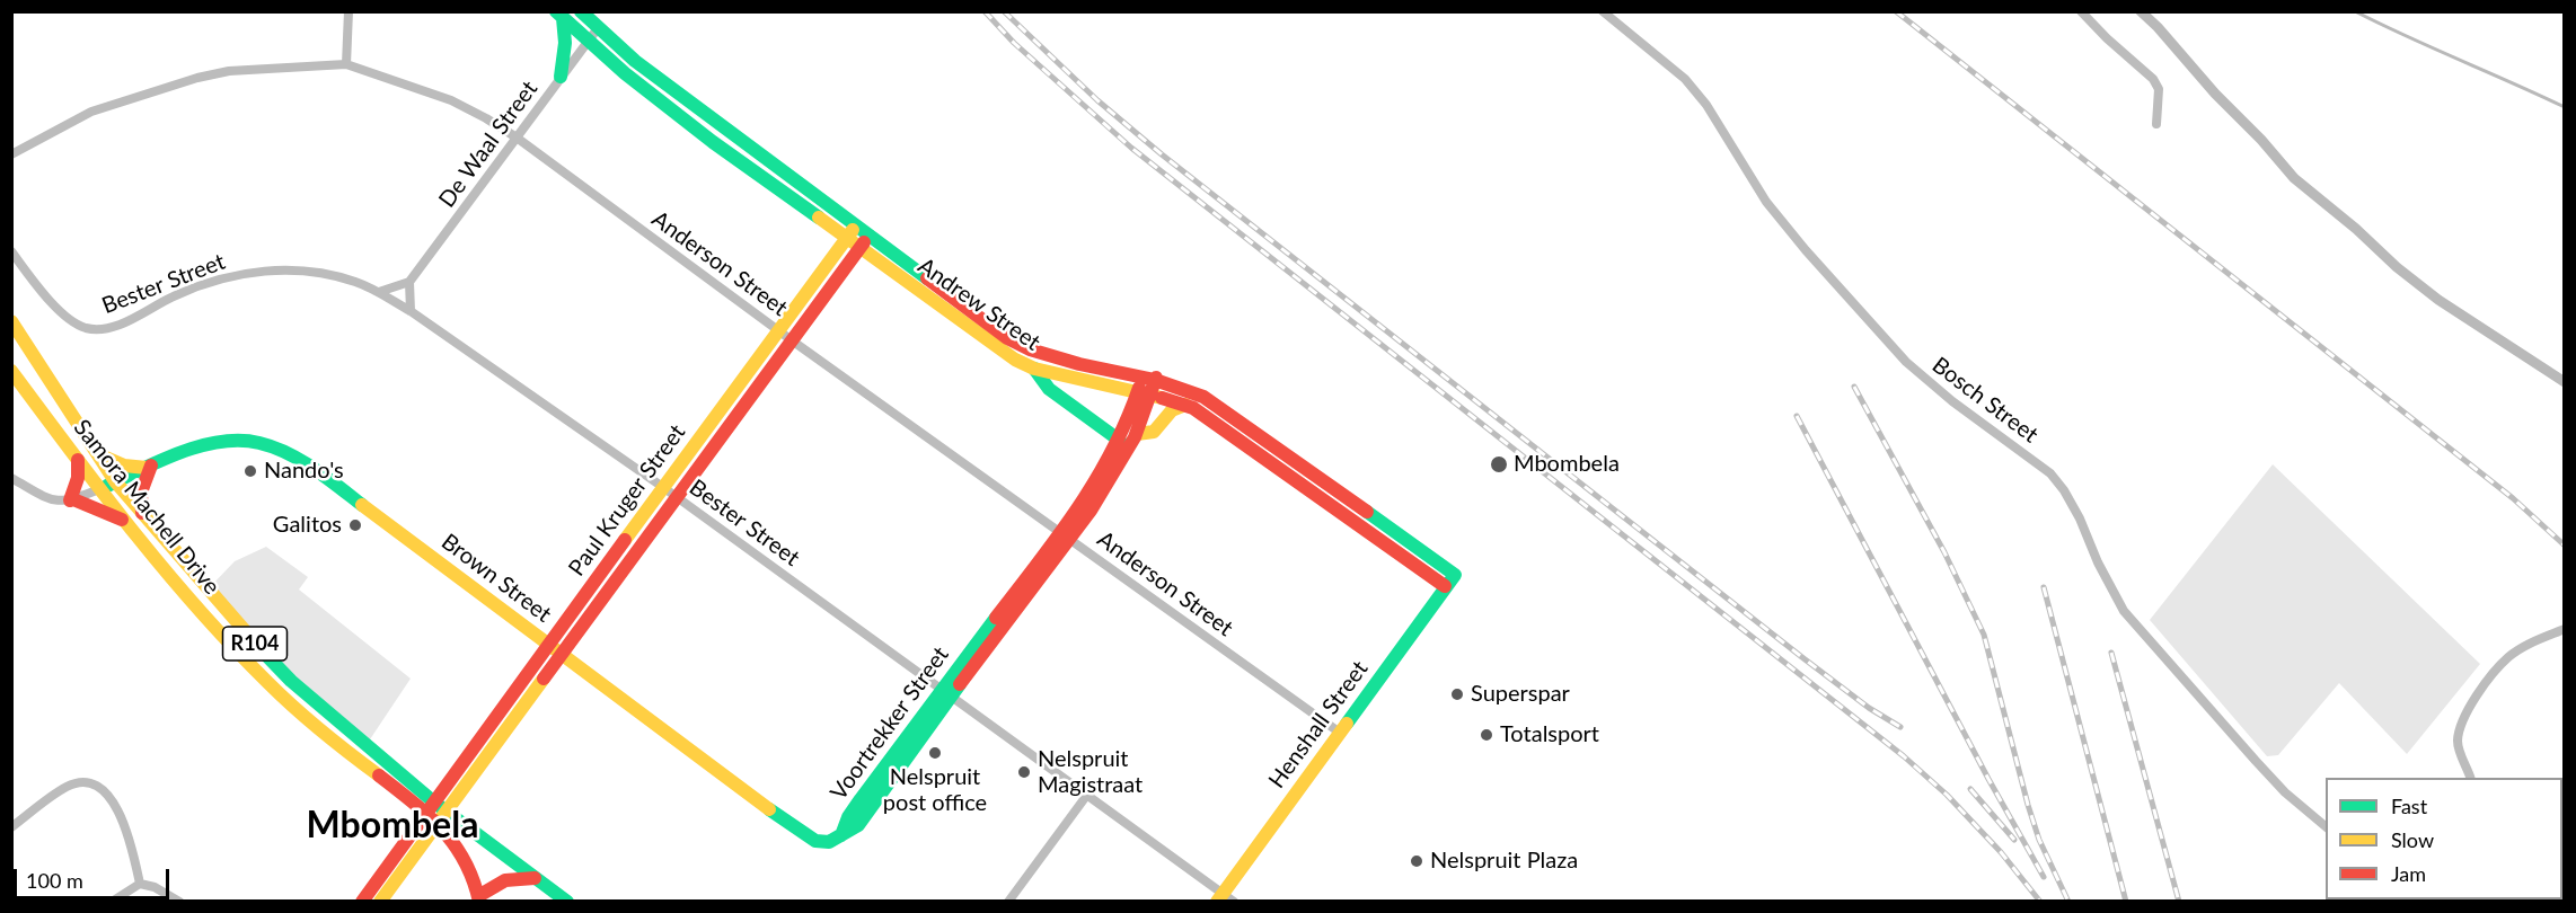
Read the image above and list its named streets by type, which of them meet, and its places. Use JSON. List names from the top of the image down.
{
  "streets": {
    "main road": [
      "Andrew Street",
      "Paul Kruger Street",
      "Samora Machell Drive",
      "Brown Street",
      "R104",
      "Voortrekker Street",
      "Henshall Street"
    ],
    "street": [
      "De Waal Street",
      "Anderson Street",
      "Bester Street",
      "Bosch Street"
    ]
  },
  "crossings": [
    ["De Waal Street", "Anderson Street"],
    ["De Waal Street", "Andrew Street"],
    ["Anderson Street", "Paul Kruger Street"],
    ["Anderson Street", "Voortrekker Street"],
    ["Anderson Street", "Henshall Street"],
    ["Bester Street", "Paul Kruger Street"],
    ["Bester Street", "Voortrekker Street"],
    ["Bester Street", "Henshall Street"],
    ["Andrew Street", "Paul Kruger Street"],
    ["Andrew Street", "Voortrekker Street"],
    ["Andrew Street", "Henshall Street"],
    ["Paul Kruger Street", "Samora Machell Drive"],
    ["Paul Kruger Street", "Brown Street"],
    ["Paul Kruger Street", "R104"],
    ["Samora Machell Drive", "Brown Street"],
    ["Samora Machell Drive", "R104"],
    ["Brown Street", "Voortrekker Street"]
  ],
  "districts": ["Mbombela"],
  "places": [
    "Mbombela",
    "Nando's",
    "Galitos",
    "Superspar",
    "Totalsport",
    "Nelspruit post office",
    "Nelspruit Magistraat",
    "Nelspruit Plaza"
  ],
  "legend": ["Fast", "Slow", "Jam"],
  "scale_bar": "100 m"
}
